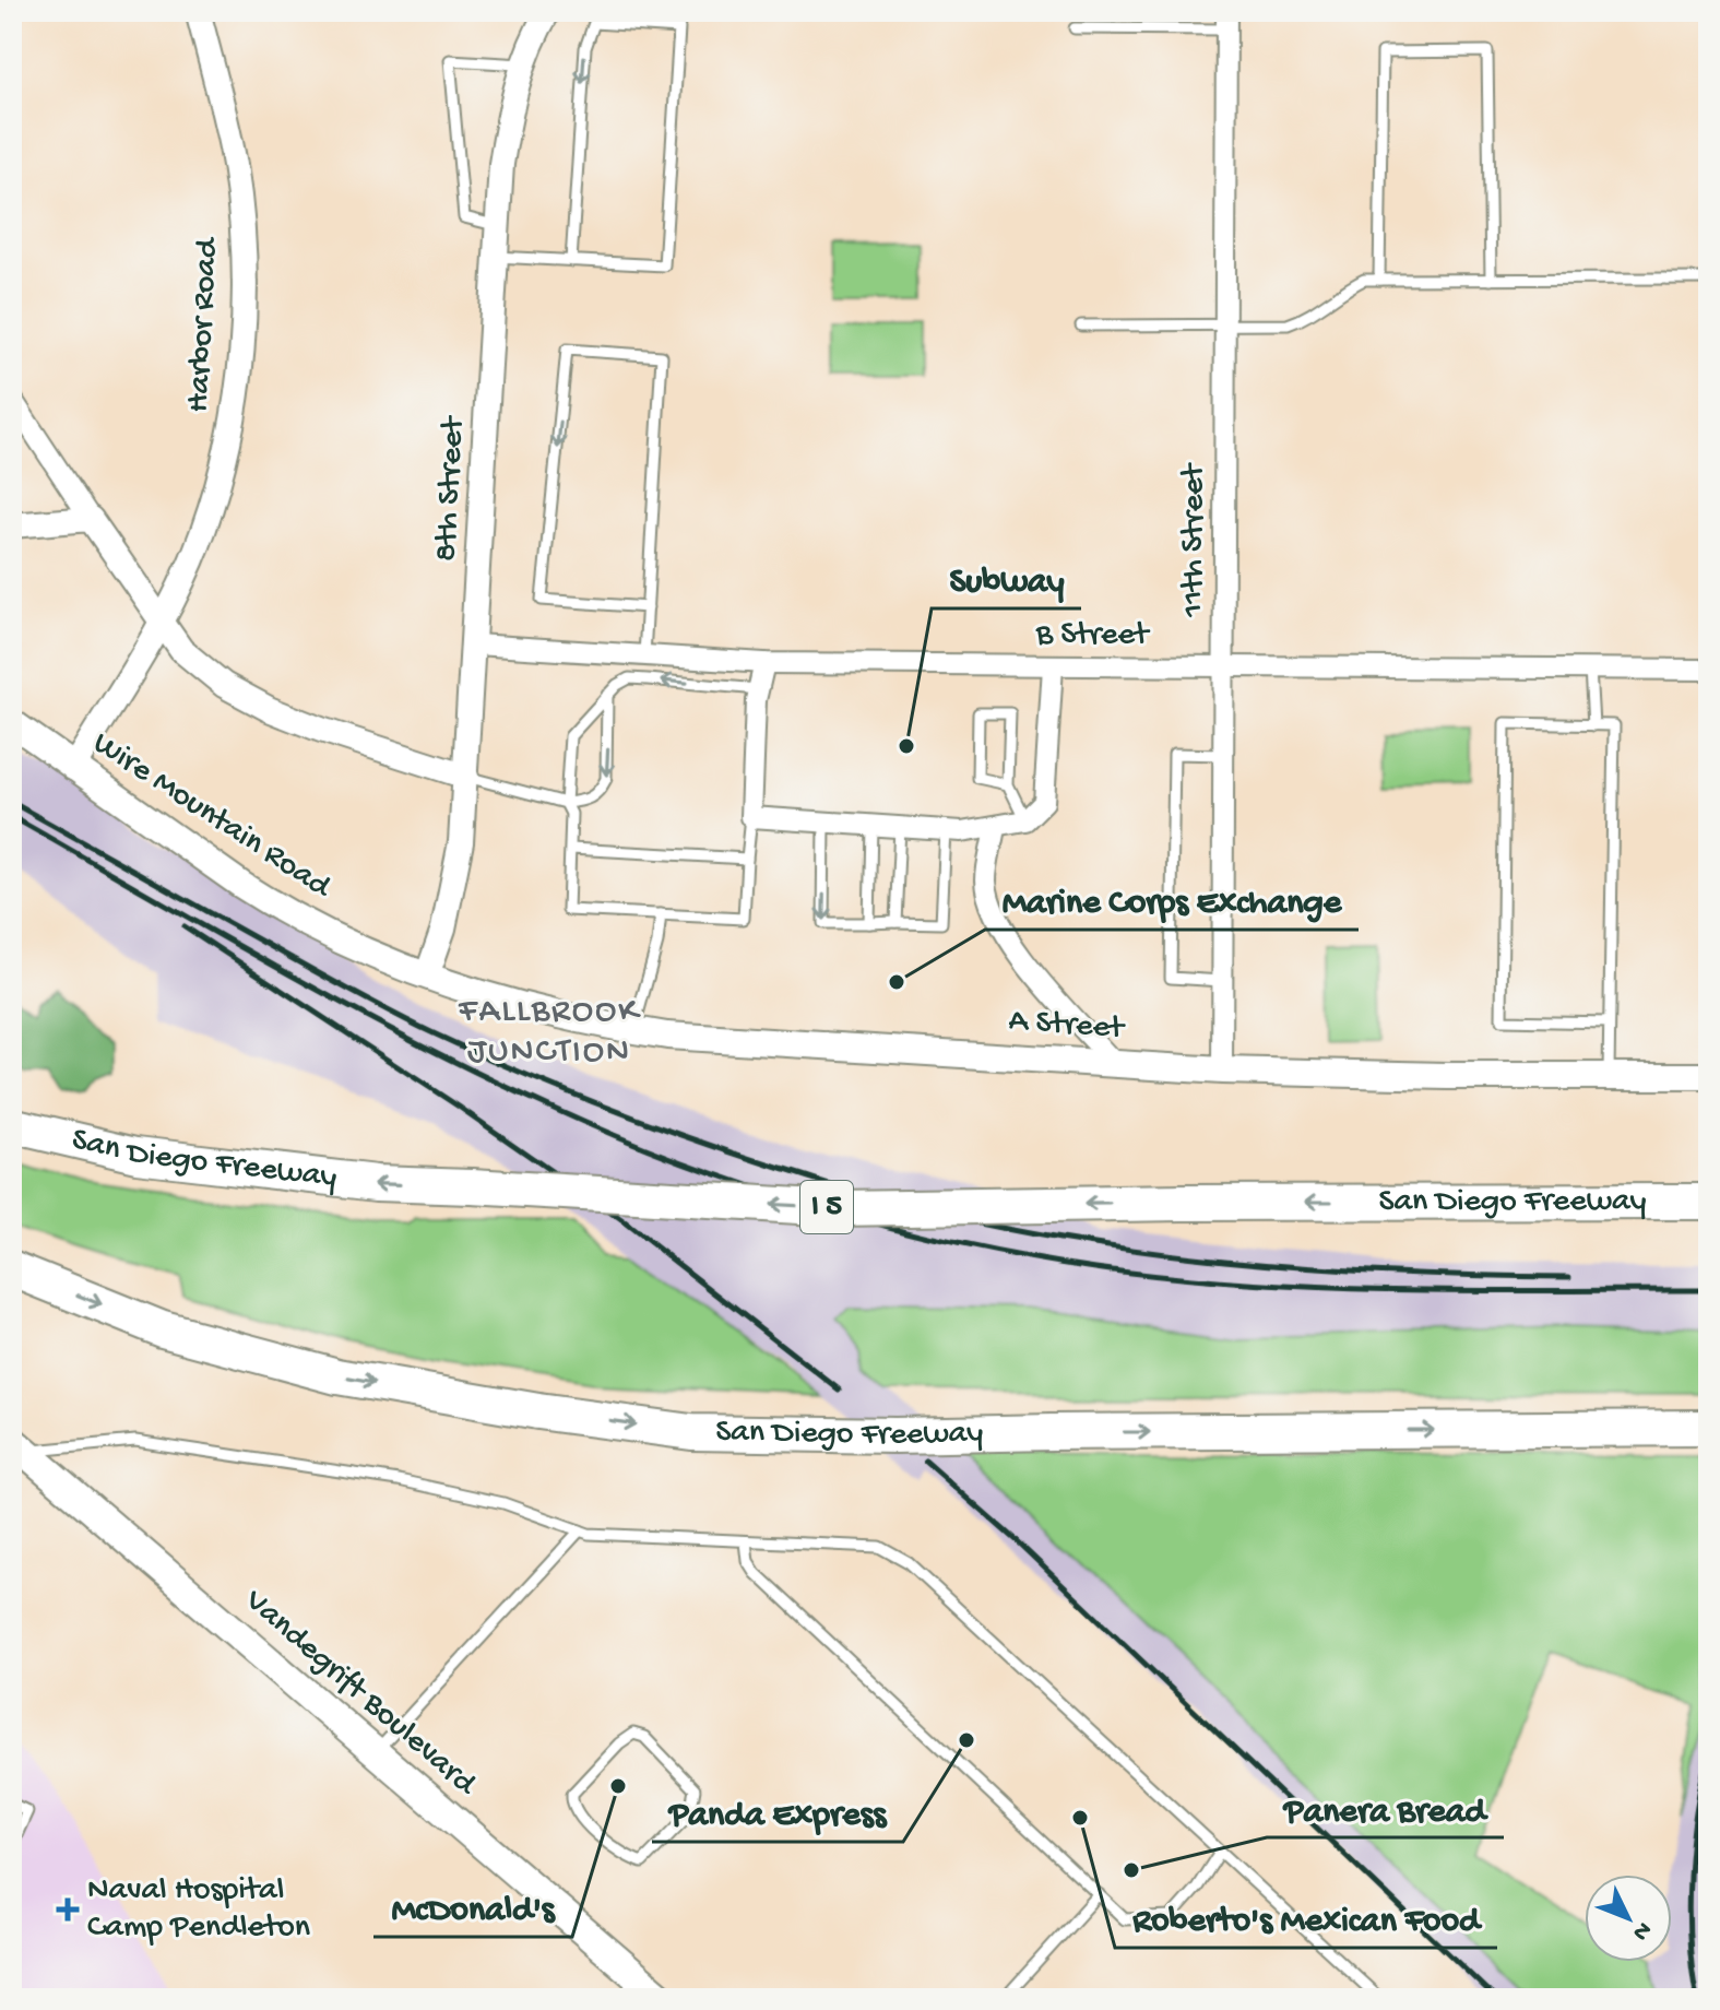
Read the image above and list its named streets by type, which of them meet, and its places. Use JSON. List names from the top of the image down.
{
  "streets": {
    "highway": ["San Diego Freeway", "I 5"],
    "main road": ["Wire Mountain Road", "A Street", "Vandegrift Boulevard"],
    "street": [
      "Harbor Road",
      "8th Street",
      "11th Street",
      "B Street"
    ]
  },
  "crossings": [
    ["Harbor Road", "Wire Mountain Road"],
    ["8th Street", "B Street"],
    ["8th Street", "Wire Mountain Road"],
    ["8th Street", "A Street"],
    ["11th Street", "B Street"],
    ["11th Street", "A Street"],
    ["Wire Mountain Road", "A Street"]
  ],
  "districts": ["FALLBROOK JUNCTION"],
  "places": {
    "other": [
      "Subway",
      "Marine Corps Exchange",
      "Panda Express",
      "McDonald's",
      "Roberto's Mexican Food",
      "Panera Bread"
    ],
    "health": ["Naval Hospital Camp Pendleton"]
  },
  "north": "bottom right"
}
